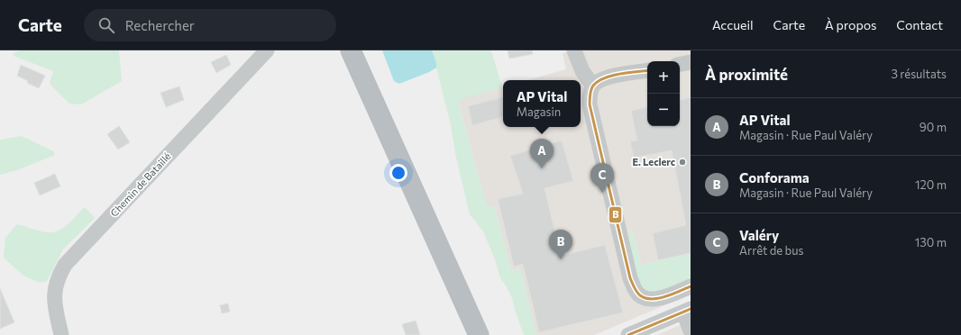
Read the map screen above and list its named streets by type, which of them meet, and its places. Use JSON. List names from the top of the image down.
{
  "streets": {
    "street": ["Chemin de Bataillé"]
  },
  "places": ["E. Leclerc"],
  "lines": ["transit line B"],
  "page": {
    "header": "Carte",
    "search": "Rechercher",
    "nav": [
      "Accueil",
      "Carte",
      "À propos",
      "Contact"
    ],
    "heading": ["À proximité", "3 résultats"],
    "map_buttons": ["+", "−"],
    "popup": ["AP Vital", "Magasin"],
    "list": [
      {
        "mark": "A",
        "name": "AP Vital",
        "note": "Magasin · Rue Paul Valéry",
        "value": "90 m"
      },
      {
        "mark": "B",
        "name": "Conforama",
        "note": "Magasin · Rue Paul Valéry",
        "value": "120 m"
      },
      {
        "mark": "C",
        "name": "Valéry",
        "note": "Arrêt de bus",
        "value": "130 m"
      }
    ],
    "pins": ["A", "C", "B"]
  }
}
